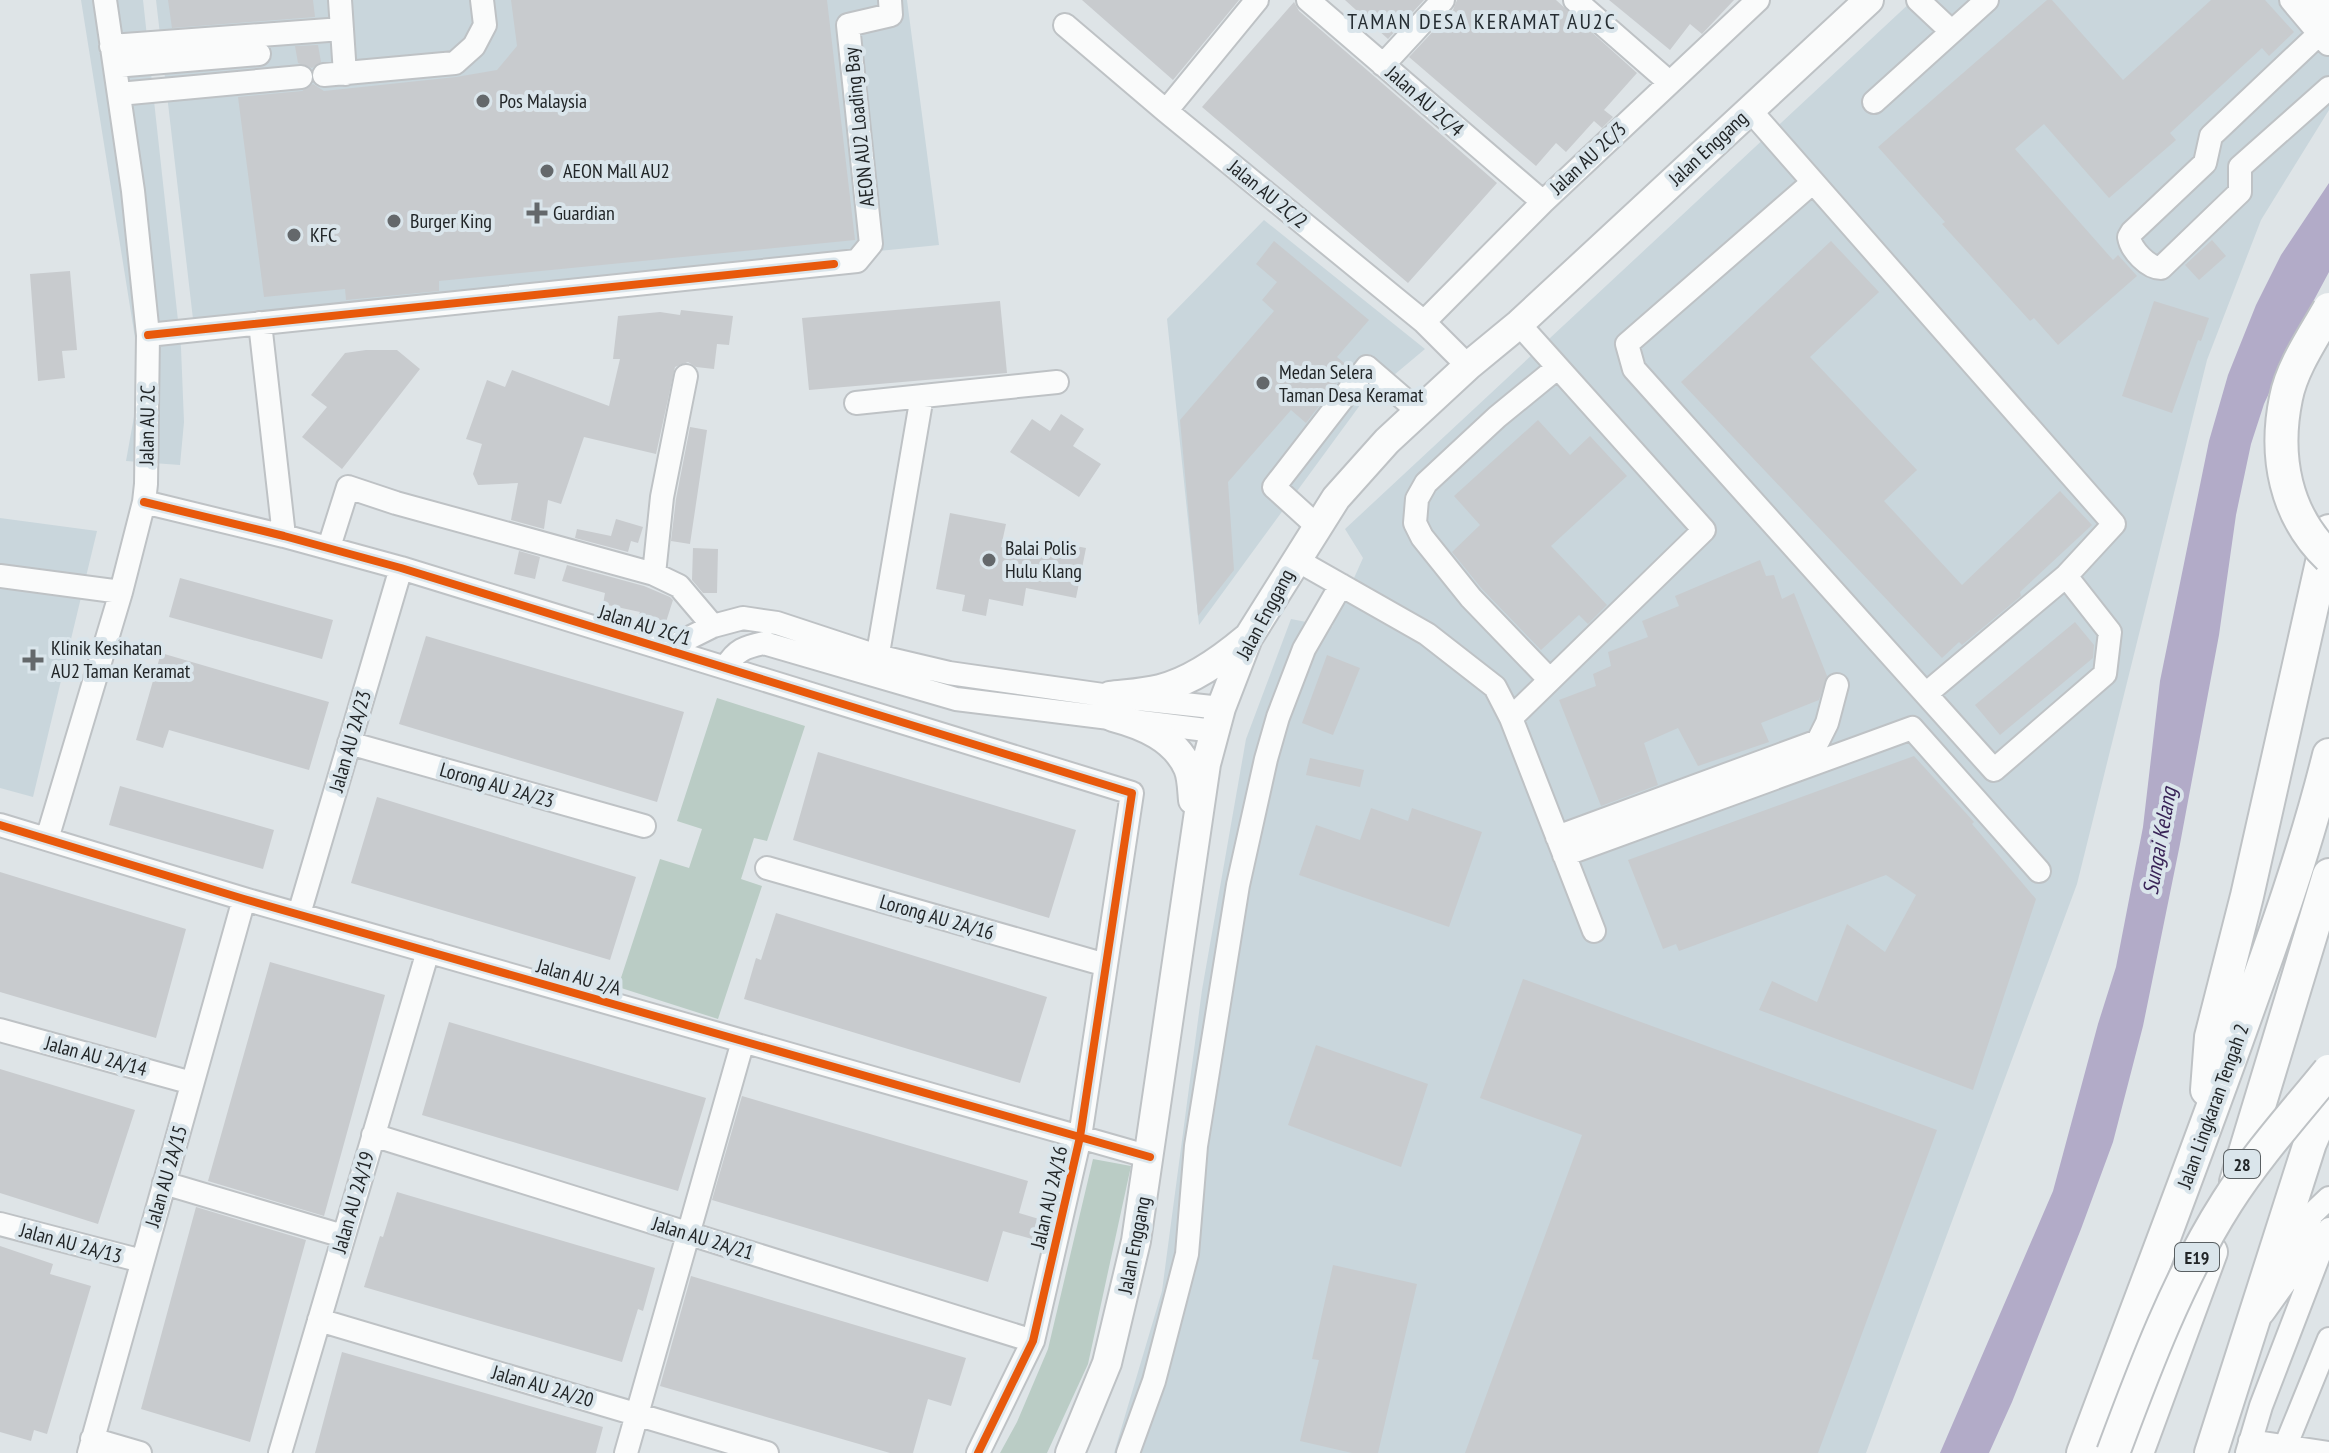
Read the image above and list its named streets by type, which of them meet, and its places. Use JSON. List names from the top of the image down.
{
  "streets": {
    "highway": ["Jalan Lingkaran Tengah 2", "28", "E19"],
    "main road": ["Jalan Enggang"],
    "street": [
      "Jalan AU 2C/4",
      "AEON AU2 Loading Bay",
      "Jalan AU 2C/3",
      "Jalan AU 2C/2",
      "Jalan AU 2C",
      "Jalan AU 2C/1",
      "Jalan AU 2A/23",
      "Lorong AU 2A/23",
      "Lorong AU 2A/16",
      "Jalan AU 2/A",
      "Jalan AU 2A/14",
      "Jalan AU 2A/15",
      "Jalan AU 2A/16",
      "Jalan AU 2A/19",
      "Jalan AU 2A/21",
      "Jalan AU 2A/13",
      "Jalan AU 2A/20"
    ]
  },
  "crossings": [
    ["Jalan AU 2C/4", "Jalan AU 2C/3"],
    ["Jalan Enggang", "Jalan AU 2C/2"],
    ["Jalan Enggang", "Jalan AU 2C/1"],
    ["Jalan Enggang", "Jalan AU 2/A"],
    ["Jalan AU 2C/3", "Jalan AU 2C/2"],
    ["Jalan AU 2C", "Jalan AU 2C/1"],
    ["Jalan AU 2C", "Jalan AU 2/A"],
    ["Jalan AU 2C/1", "Jalan AU 2A/23"],
    ["Jalan AU 2C/1", "Jalan AU 2A/16"],
    ["Jalan AU 2A/23", "Lorong AU 2A/23"],
    ["Jalan AU 2A/23", "Jalan AU 2/A"],
    ["Lorong AU 2A/16", "Jalan AU 2A/16"],
    ["Jalan AU 2/A", "Jalan AU 2A/15"],
    ["Jalan AU 2/A", "Jalan AU 2A/16"],
    ["Jalan AU 2/A", "Jalan AU 2A/19"],
    ["Jalan AU 2A/14", "Jalan AU 2A/15"],
    ["Jalan AU 2A/15", "Jalan AU 2A/13"],
    ["Jalan AU 2A/16", "Jalan AU 2A/21"],
    ["Jalan AU 2A/19", "Jalan AU 2A/21"],
    ["Jalan AU 2A/19", "Jalan AU 2A/20"]
  ],
  "districts": ["TAMAN DESA KERAMAT AU2C"],
  "water": ["Sungai Kelang"],
  "places": {
    "other": [
      "Pos Malaysia",
      "AEON Mall AU2",
      "Burger King",
      "KFC",
      "Medan Selera Taman Desa Keramat",
      "Balai Polis Hulu Klang"
    ],
    "health": ["Guardian", "Klinik Kesihatan AU2 Taman Keramat"]
  }
}
